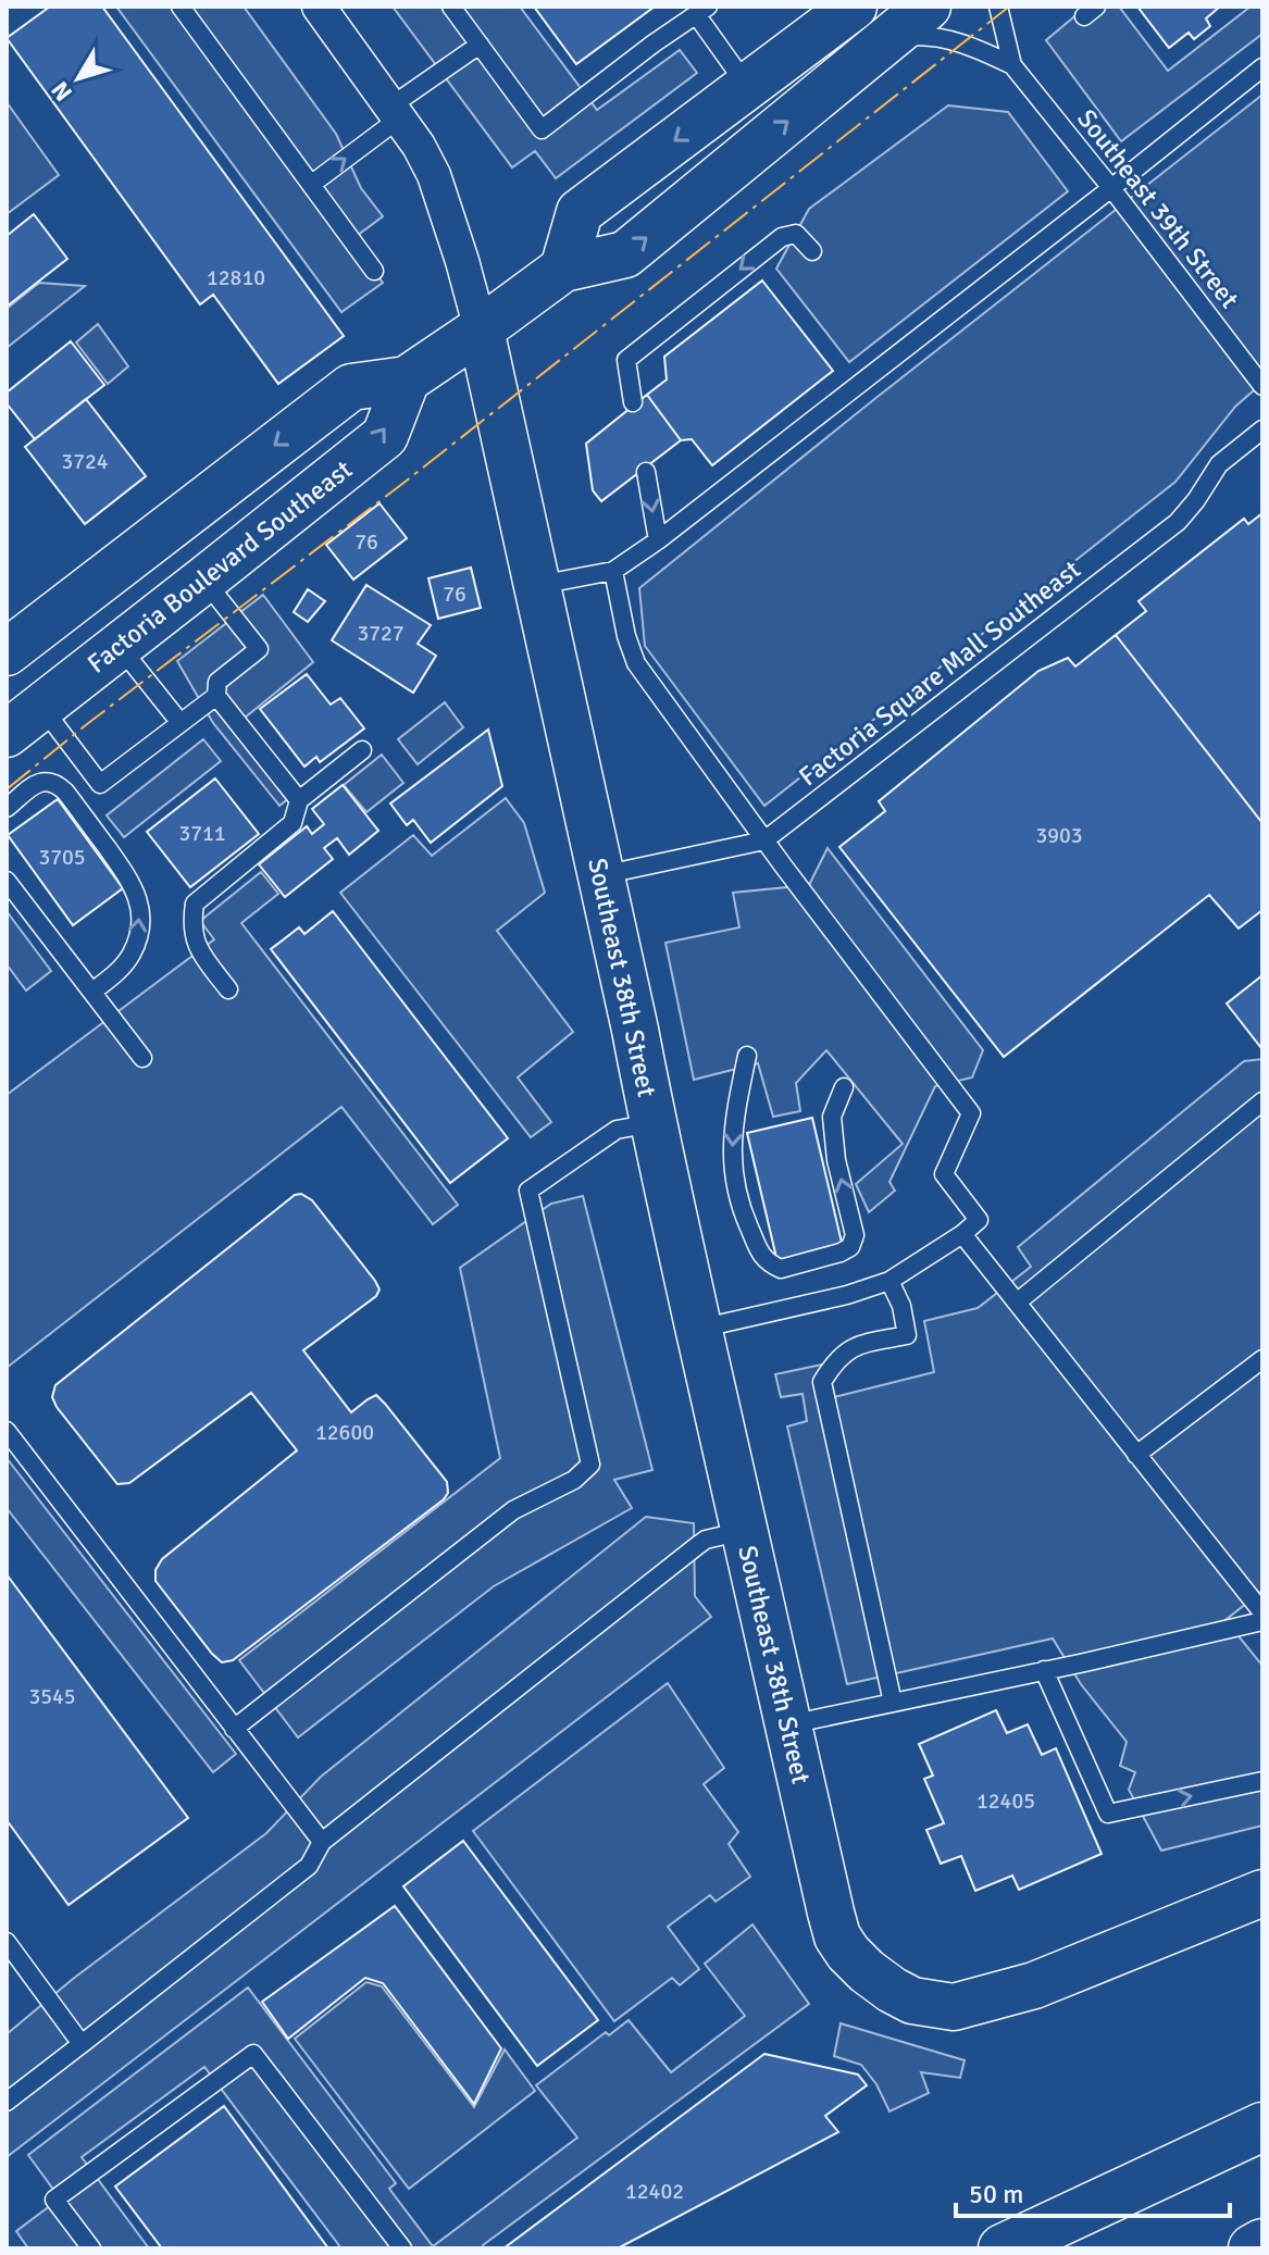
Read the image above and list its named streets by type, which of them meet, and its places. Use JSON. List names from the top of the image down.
{
  "streets": {
    "street": ["Factoria Boulevard Southeast", "Southeast 38th Street"],
    "lane": ["Southeast 39th Street", "Factoria Square Mall Southeast"]
  },
  "crossings": [
    ["Factoria Square Mall Southeast", "Southeast 38th Street"]
  ],
  "house_numbers": [
    "12810",
    "3724",
    "76",
    "76",
    "3727",
    "3711",
    "3903",
    "3705",
    "12600",
    "3545",
    "12405",
    "12402"
  ],
  "scale_bar": "50 m",
  "north": "bottom left"
}
